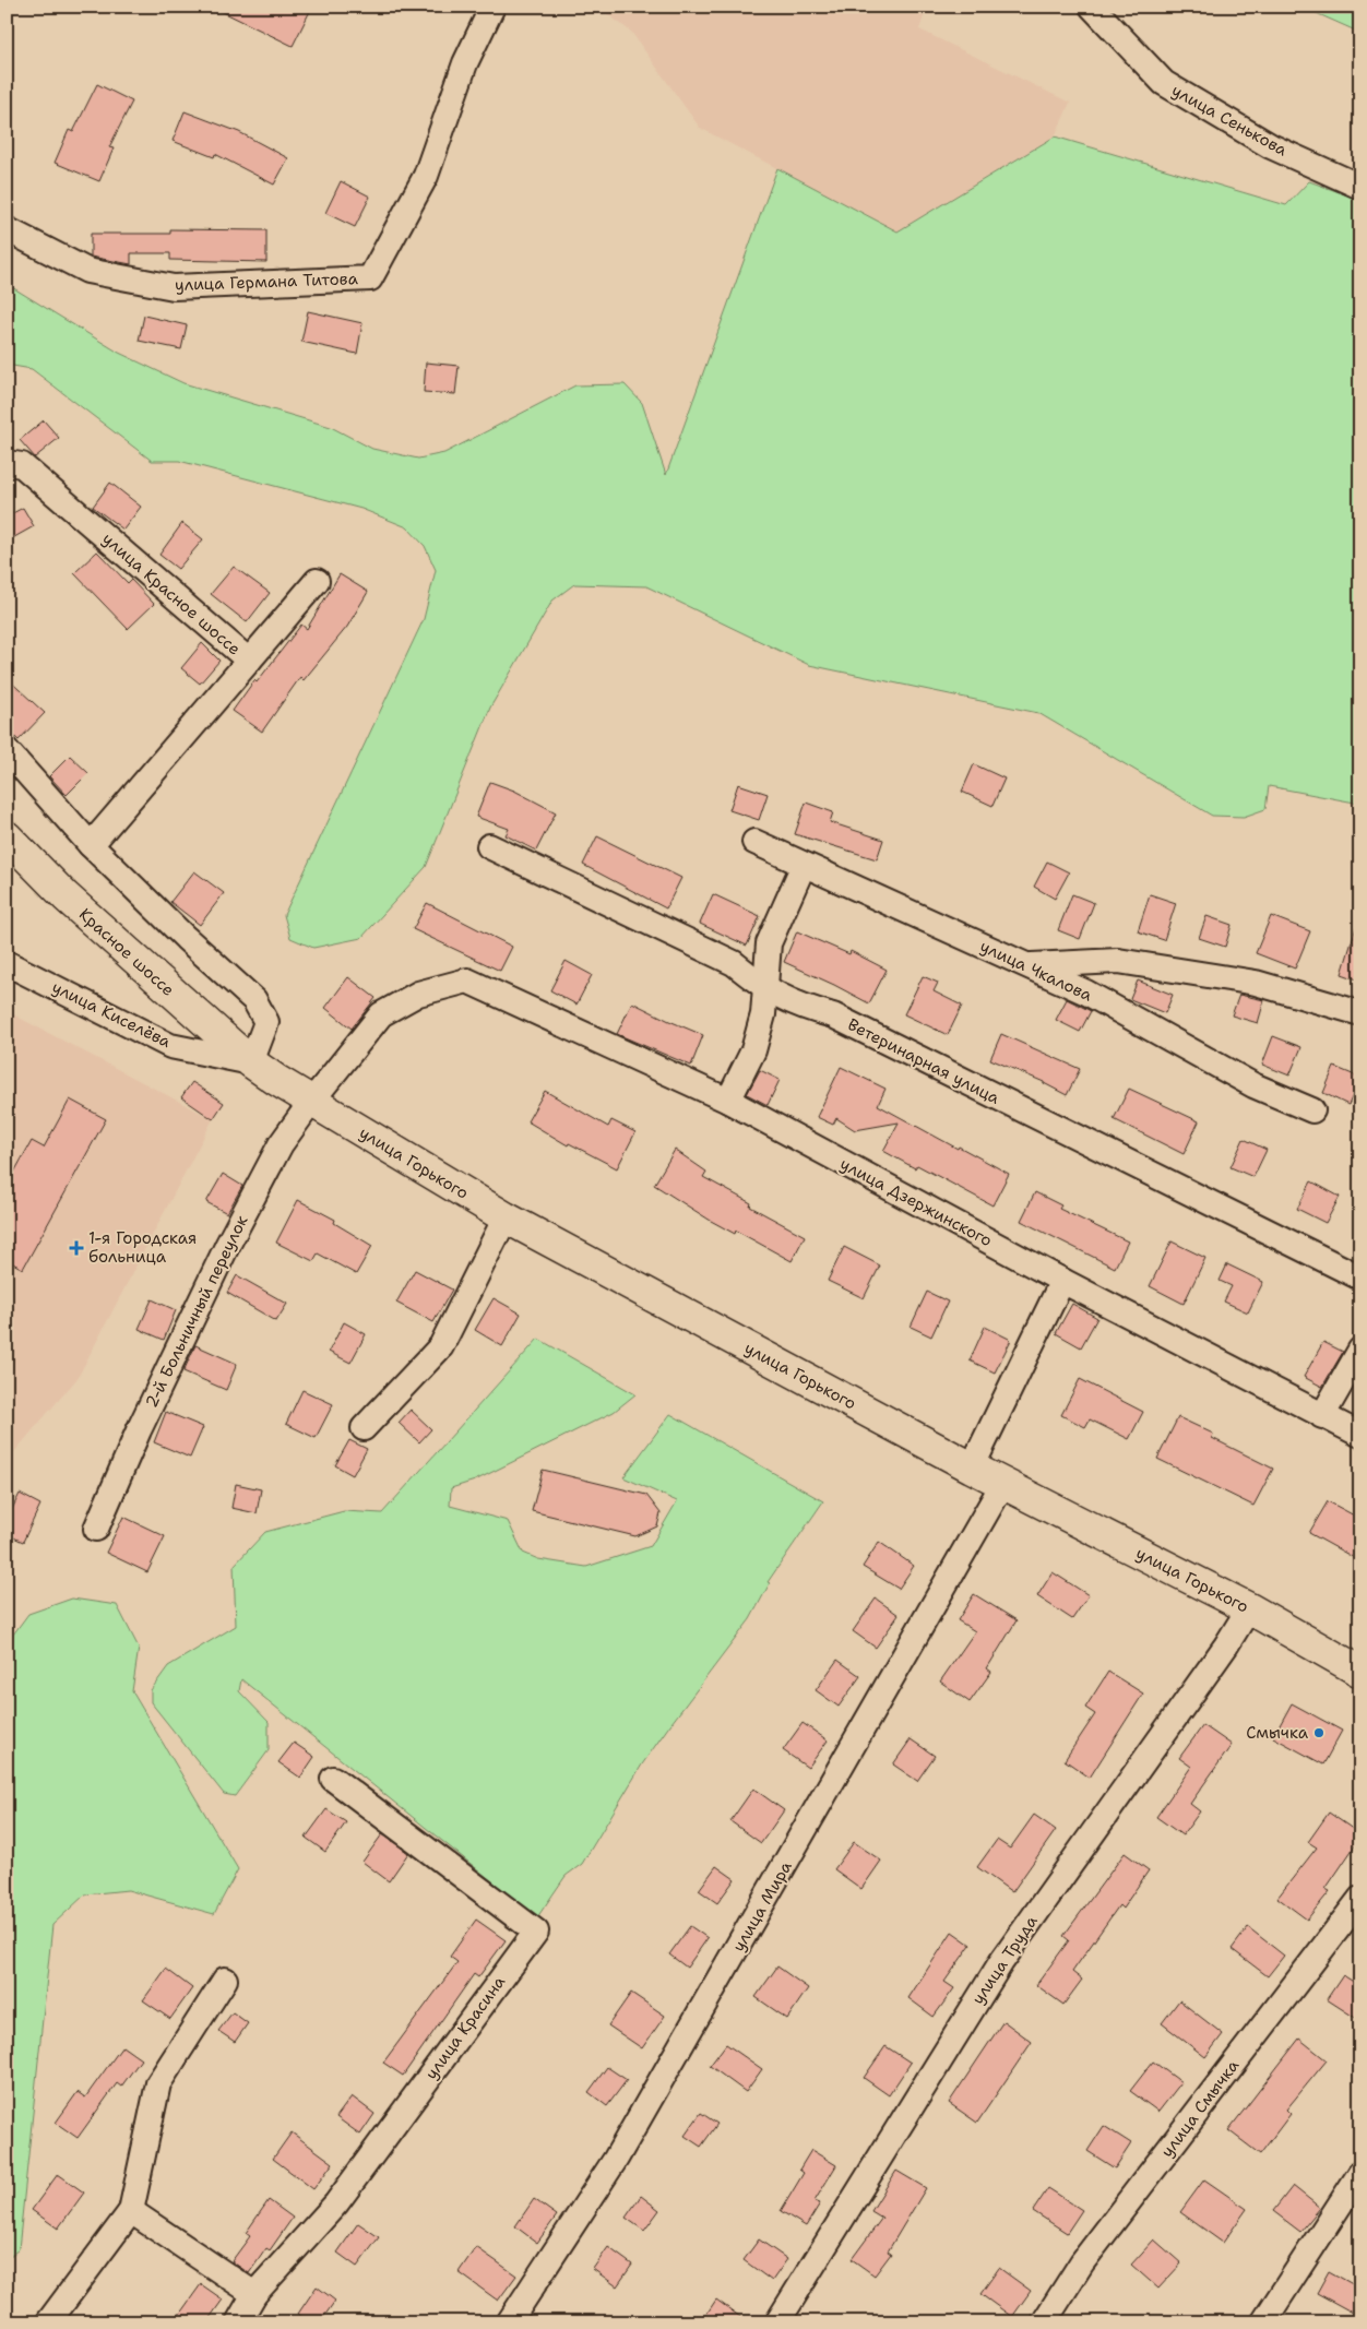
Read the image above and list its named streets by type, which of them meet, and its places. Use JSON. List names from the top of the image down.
{
  "streets": {
    "main road": ["Красное шоссе", "улица Горького"],
    "street": [
      "улица Сенькова",
      "улица Германа Титова",
      "улица Красное шоссе",
      "улица Чкалова",
      "улица Киселёва",
      "Ветеринарная улица",
      "улица Дзержинского",
      "2-й Больничный переулок",
      "улица Мира",
      "улица Труда",
      "улица Красина",
      "улица Смычка"
    ]
  },
  "crossings": [
    ["Красное шоссе", "улица Киселёва"],
    ["Красное шоссе", "улица Горького"],
    ["улица Киселёва", "улица Горького"],
    ["улица Горького", "2-й Больничный переулок"],
    ["улица Горького", "улица Мира"],
    ["улица Горького", "улица Труда"],
    ["улица Дзержинского", "2-й Больничный переулок"]
  ],
  "places": {
    "health": ["1-я Городская больница"],
    "other": ["Смычка"]
  }
}
